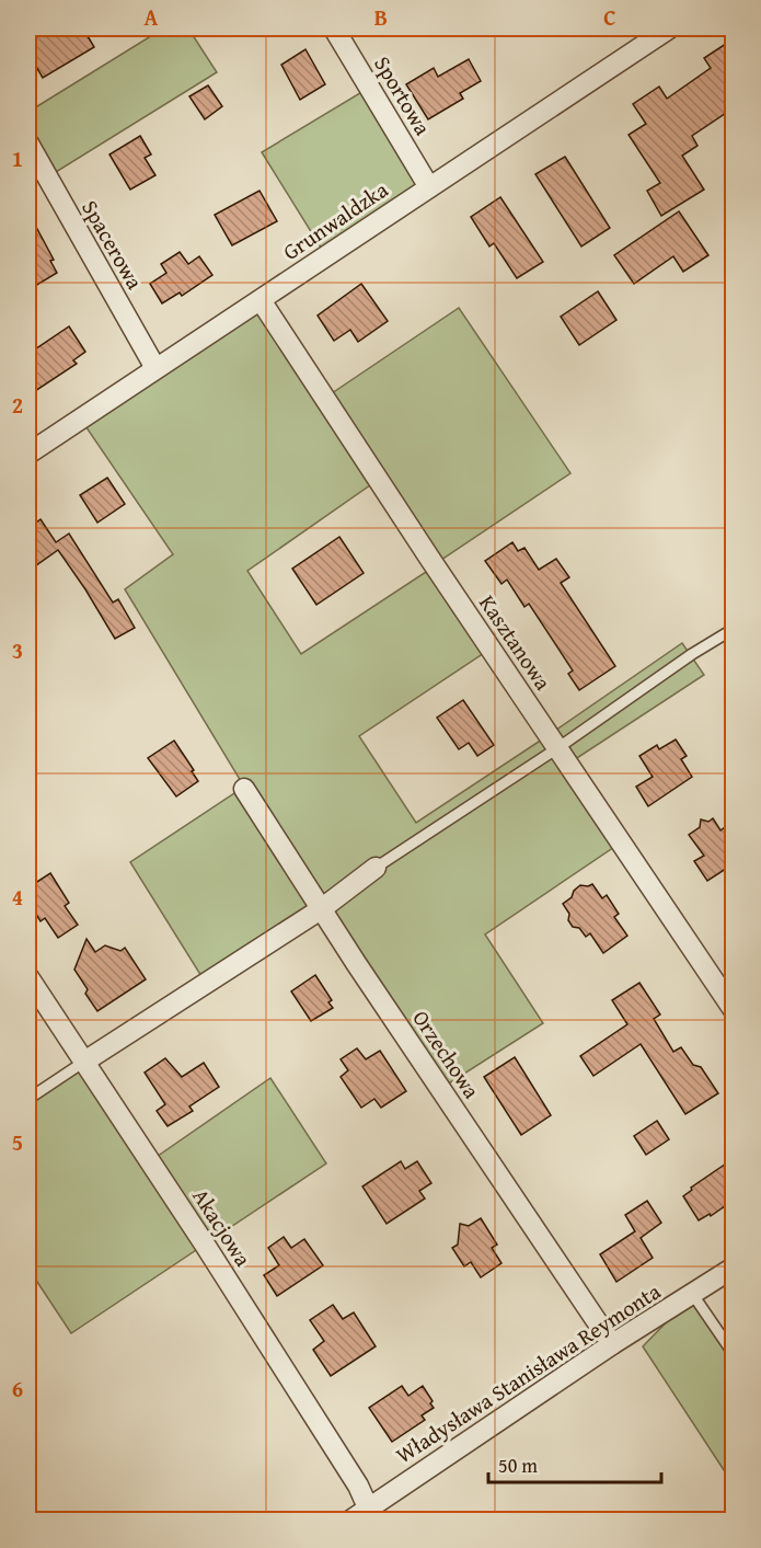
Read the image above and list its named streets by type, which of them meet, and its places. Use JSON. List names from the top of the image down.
{
  "streets": {
    "street": [
      "Sportowa",
      "Grunwaldzka",
      "Spacerowa",
      "Kasztanowa",
      "Orzechowa",
      "Akacjowa",
      "Władysława Stanisława Reymonta"
    ]
  },
  "crossings": [
    ["Sportowa", "Grunwaldzka"],
    ["Grunwaldzka", "Spacerowa"],
    ["Grunwaldzka", "Kasztanowa"],
    ["Orzechowa", "Władysława Stanisława Reymonta"],
    ["Akacjowa", "Władysława Stanisława Reymonta"]
  ],
  "scale_bar": "50 m",
  "grid": {
    "columns": ["A", "B", "C"],
    "rows": [
      "1",
      "2",
      "3",
      "4",
      "5",
      "6"
    ]
  }
}
